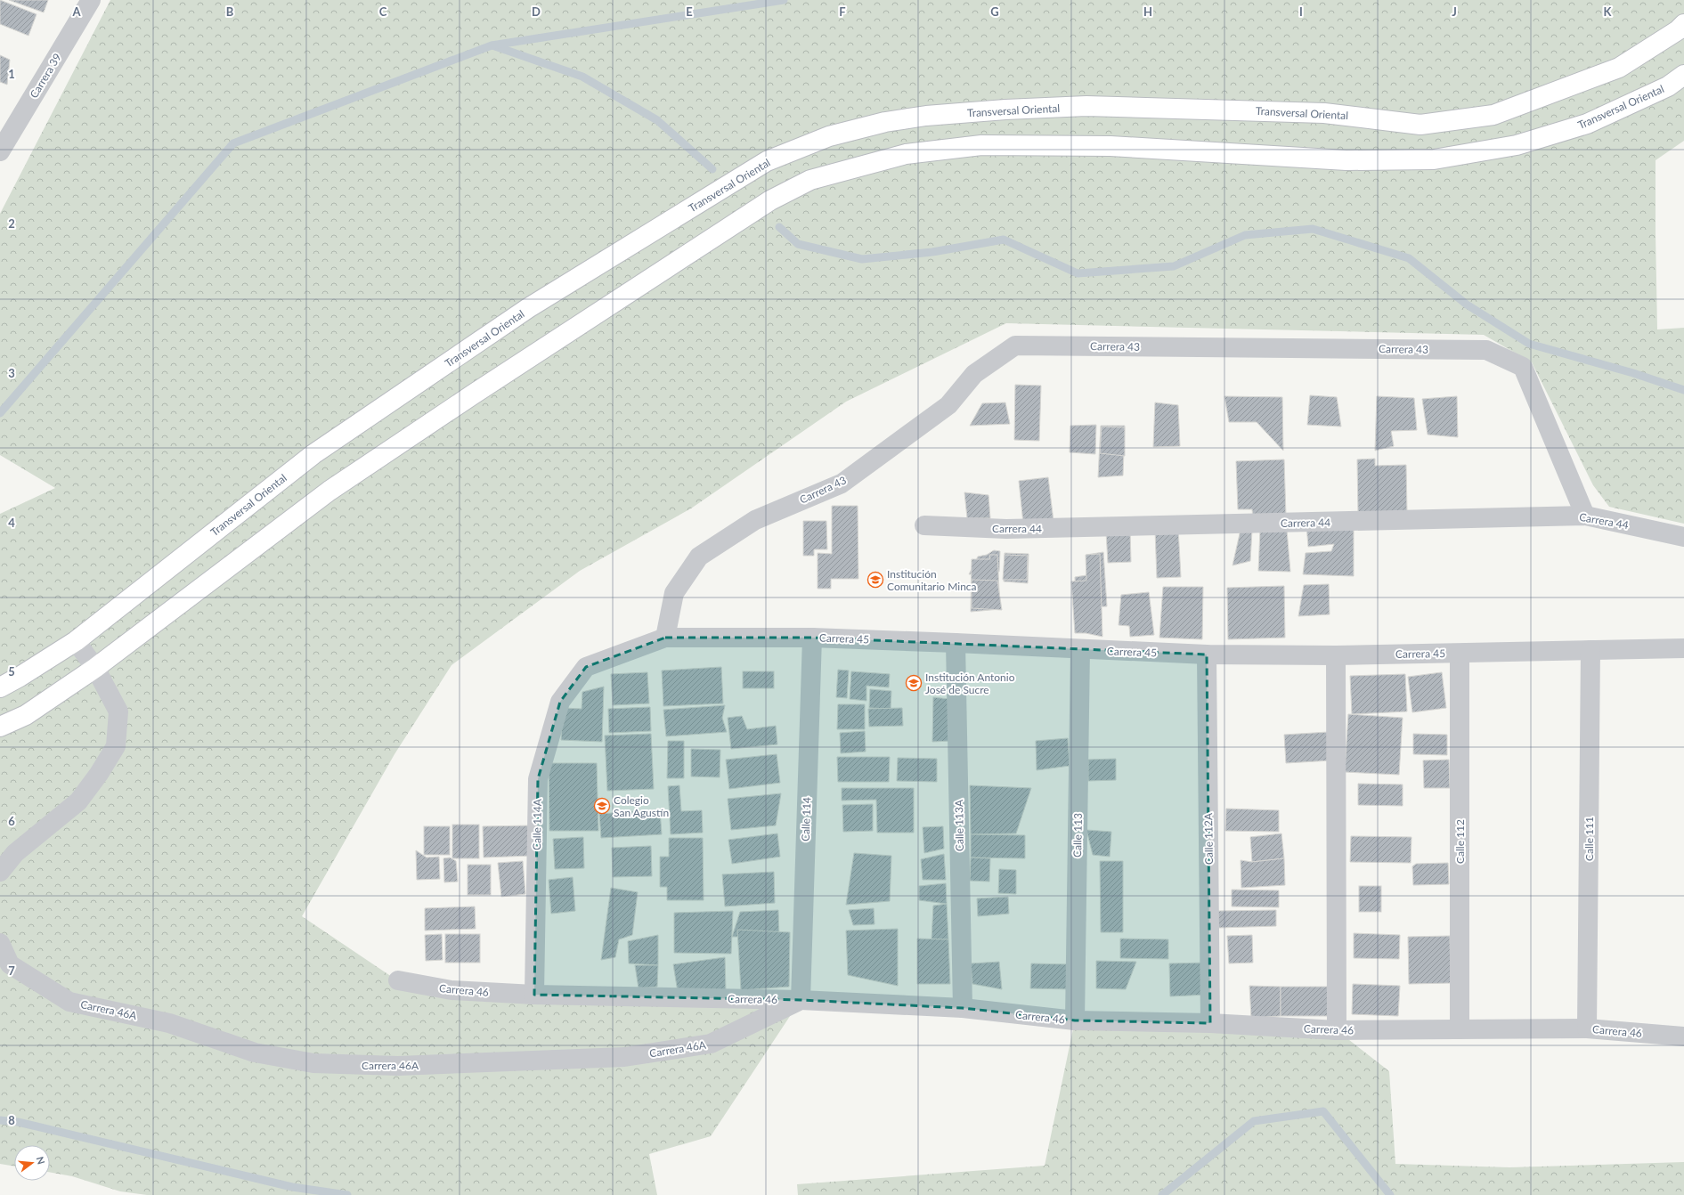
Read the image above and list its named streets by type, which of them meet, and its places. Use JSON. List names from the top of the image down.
{
  "streets": {
    "main road": ["Transversal Oriental"],
    "street": [
      "Carrera 39",
      "Carrera 43",
      "Carrera 44",
      "Carrera 45",
      "Calle 114",
      "Calle 114A",
      "Calle 113A",
      "Calle 113",
      "Calle 112A",
      "Calle 111",
      "Calle 112",
      "Carrera 46",
      "Carrera 46A"
    ]
  },
  "crossings": [
    ["Carrera 43", "Carrera 44"],
    ["Carrera 43", "Carrera 45"],
    ["Carrera 45", "Calle 114"],
    ["Carrera 45", "Calle 114A"],
    ["Carrera 45", "Calle 113A"],
    ["Carrera 45", "Calle 113"],
    ["Carrera 45", "Calle 112A"],
    ["Carrera 45", "Calle 111"],
    ["Carrera 45", "Calle 112"],
    ["Calle 114", "Carrera 46"],
    ["Calle 114", "Carrera 46A"],
    ["Calle 114A", "Carrera 46"],
    ["Calle 113A", "Carrera 46"],
    ["Calle 113", "Carrera 46"],
    ["Calle 112A", "Carrera 46"],
    ["Calle 111", "Carrera 46"],
    ["Calle 112", "Carrera 46"],
    ["Carrera 46", "Carrera 46A"]
  ],
  "places": {
    "school or university": ["Institución Comunitario Minca", "Institución Antonio José de Sucre", "Colegio San Agustín"]
  },
  "north": "right",
  "grid": {
    "columns": [
      "A",
      "B",
      "C",
      "D",
      "E",
      "F",
      "G",
      "H",
      "I",
      "J",
      "K"
    ],
    "rows": [
      "1",
      "2",
      "3",
      "4",
      "5",
      "6",
      "7",
      "8"
    ]
  }
}
